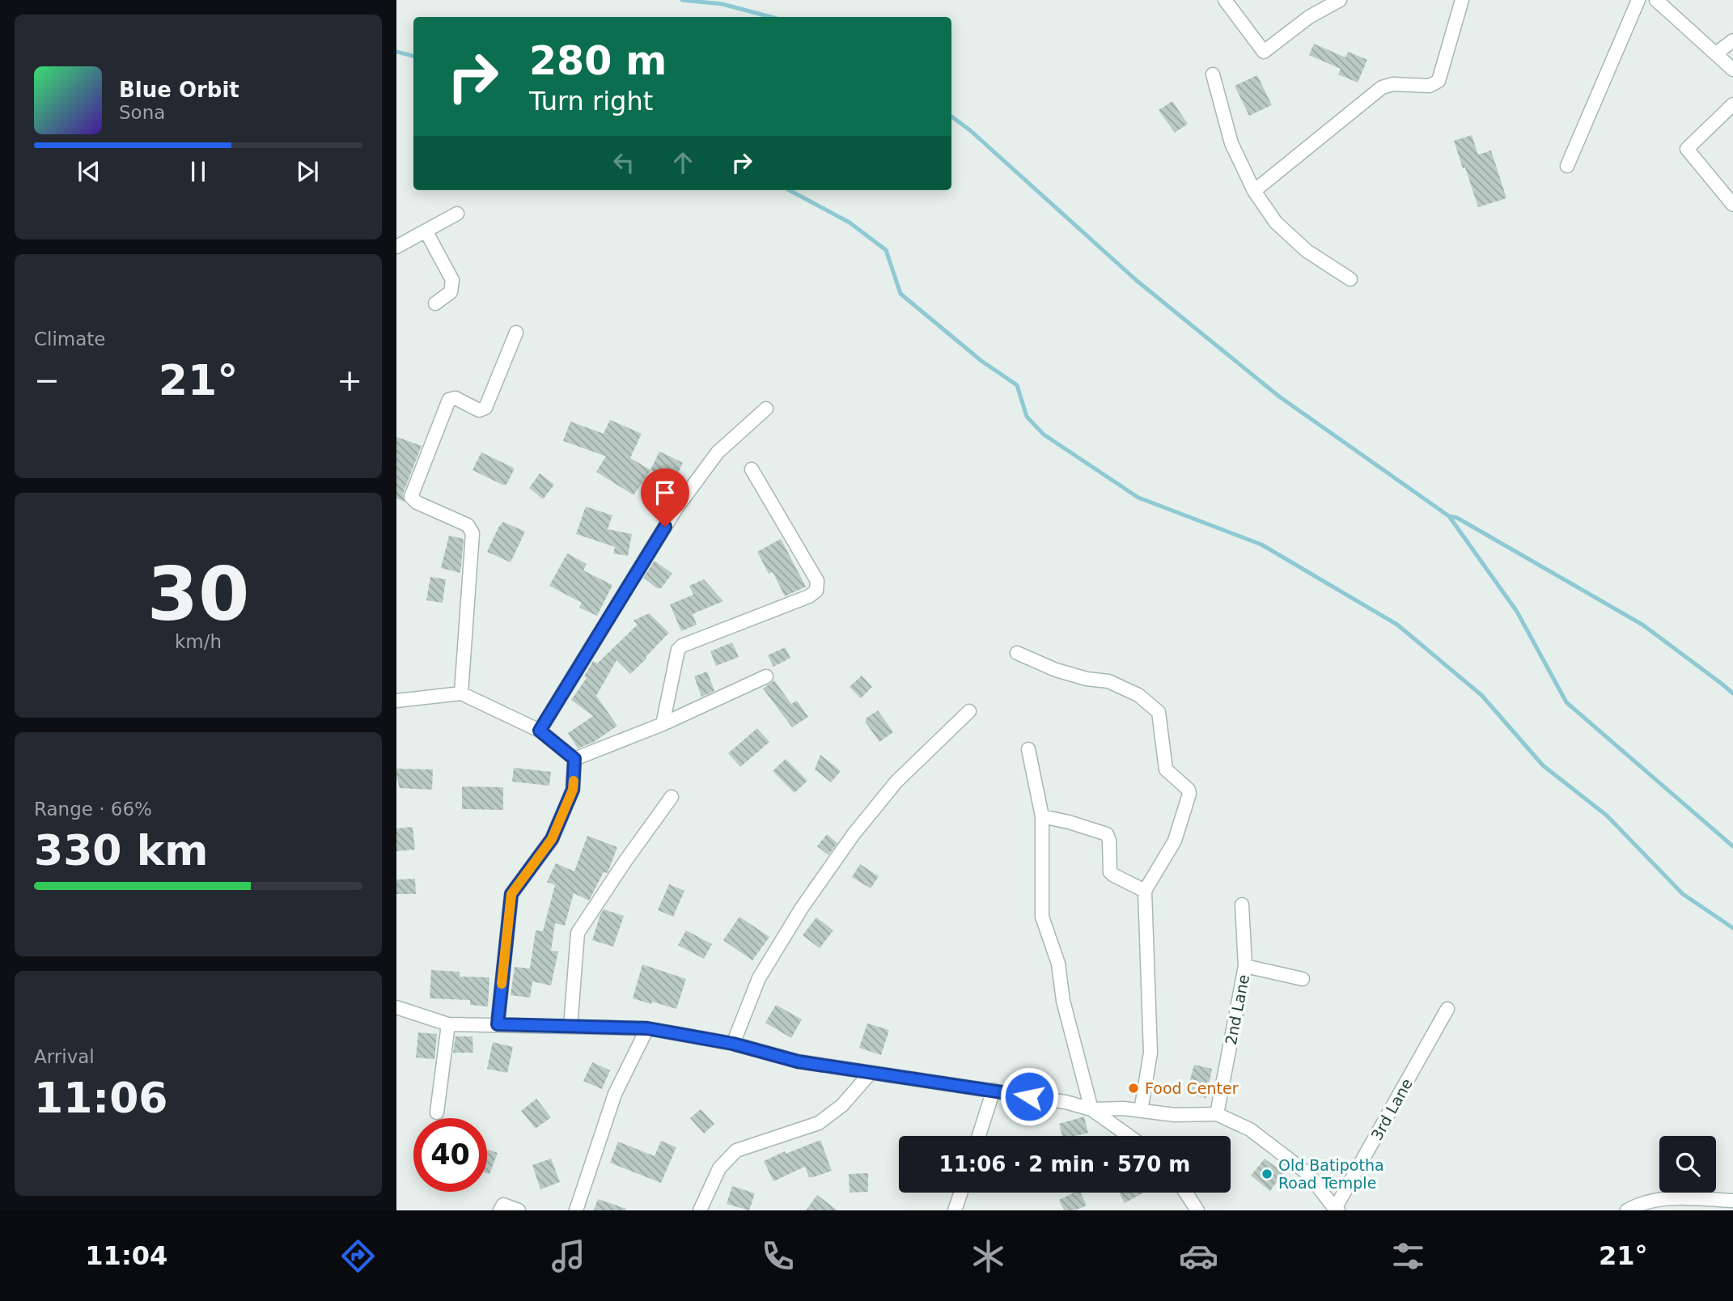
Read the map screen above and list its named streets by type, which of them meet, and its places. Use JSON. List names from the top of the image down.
{
  "streets": {
    "street": ["2nd Lane", "3rd Lane"]
  },
  "places": ["Food Center", "Old Batipotha Road Temple"],
  "page": {
    "turn": ["280 m", "Turn right"],
    "song": ["Blue Orbit", "Sona"],
    "tile": [
      "Climate",
      ["30", "km/h"],
      ["Range · 66%", "330 km"],
      ["Arrival", "11:06"]
    ],
    "heat": ["−", "21°", "+"],
    "limit": "40",
    "trip": "11:06 · 2 min · 570 m",
    "tabs": ["11:04", "21°"]
  }
}
